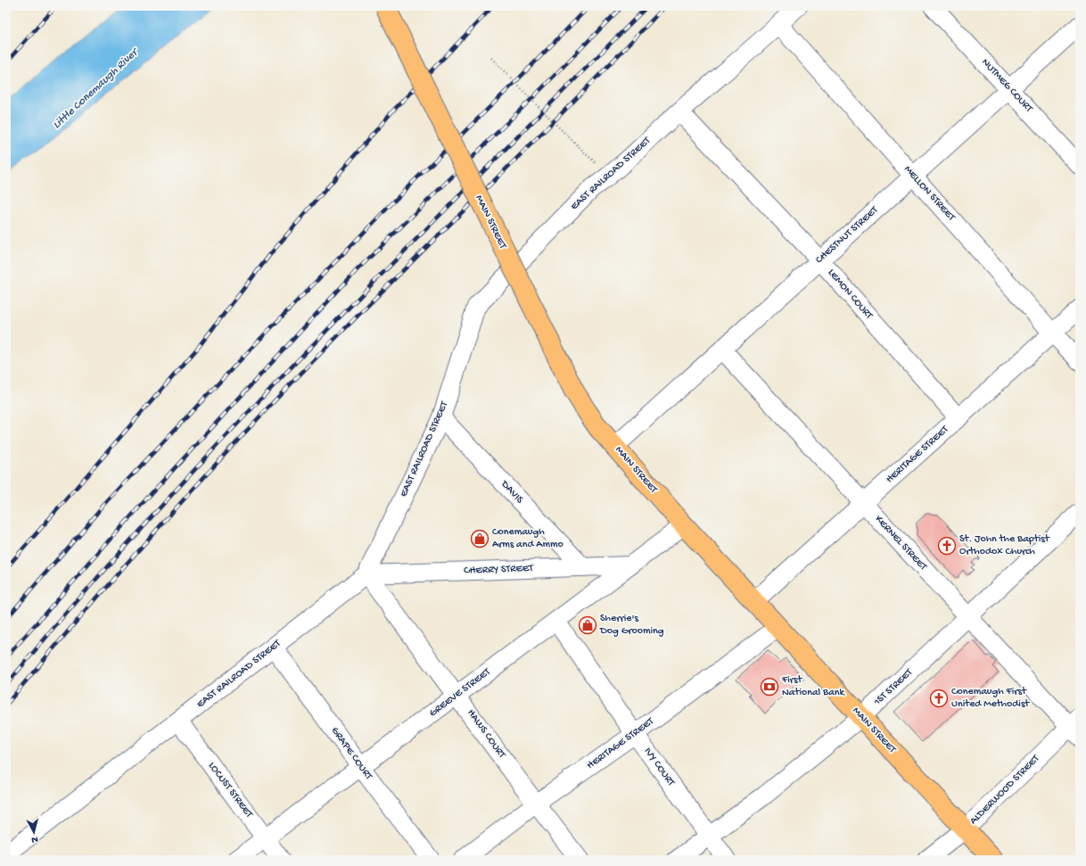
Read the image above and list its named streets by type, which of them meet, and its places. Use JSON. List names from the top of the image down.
{
  "streets": {
    "main road": ["MAIN STREET"],
    "street": [
      "NUTMEG COURT",
      "EAST RAILROAD STREET",
      "MELLON STREET",
      "CHESTNUT STREET",
      "LEMON COURT",
      "HERITAGE STREET",
      "DAVIS",
      "KERNEL STREET",
      "CHERRY STREET",
      "1ST STREET",
      "GREEVE STREET",
      "HAWS COURT",
      "GRAPE COURT",
      "IVY COURT",
      "LOCUST STREET",
      "ALDERWOOD STREET"
    ]
  },
  "crossings": [
    ["NUTMEG COURT", "CHESTNUT STREET"],
    ["EAST RAILROAD STREET", "MELLON STREET"],
    ["EAST RAILROAD STREET", "LEMON COURT"],
    ["EAST RAILROAD STREET", "DAVIS"],
    ["EAST RAILROAD STREET", "CHERRY STREET"],
    ["EAST RAILROAD STREET", "HAWS COURT"],
    ["EAST RAILROAD STREET", "GRAPE COURT"],
    ["EAST RAILROAD STREET", "LOCUST STREET"],
    ["MELLON STREET", "CHESTNUT STREET"],
    ["MELLON STREET", "HERITAGE STREET"],
    ["MAIN STREET", "CHESTNUT STREET"],
    ["MAIN STREET", "HERITAGE STREET"],
    ["MAIN STREET", "1ST STREET"],
    ["MAIN STREET", "GREEVE STREET"],
    ["MAIN STREET", "ALDERWOOD STREET"],
    ["CHESTNUT STREET", "LEMON COURT"],
    ["CHESTNUT STREET", "KERNEL STREET"],
    ["LEMON COURT", "HERITAGE STREET"],
    ["HERITAGE STREET", "KERNEL STREET"],
    ["HERITAGE STREET", "HAWS COURT"],
    ["HERITAGE STREET", "IVY COURT"],
    ["DAVIS", "CHERRY STREET"],
    ["KERNEL STREET", "1ST STREET"],
    ["KERNEL STREET", "ALDERWOOD STREET"],
    ["CHERRY STREET", "GREEVE STREET"],
    ["CHERRY STREET", "HAWS COURT"],
    ["1ST STREET", "IVY COURT"],
    ["GREEVE STREET", "HAWS COURT"],
    ["GREEVE STREET", "GRAPE COURT"],
    ["GREEVE STREET", "IVY COURT"],
    ["GREEVE STREET", "LOCUST STREET"]
  ],
  "water": ["Little Conemaugh River"],
  "places": {
    "shop": ["Conemaugh Arms and Ammo", "Sherrie's Dog Grooming"],
    "church": ["St. John the Baptist Orthodox Church", "Conemaugh First United Methodist"],
    "bank": ["First National Bank"]
  },
  "north": "bottom"
}
